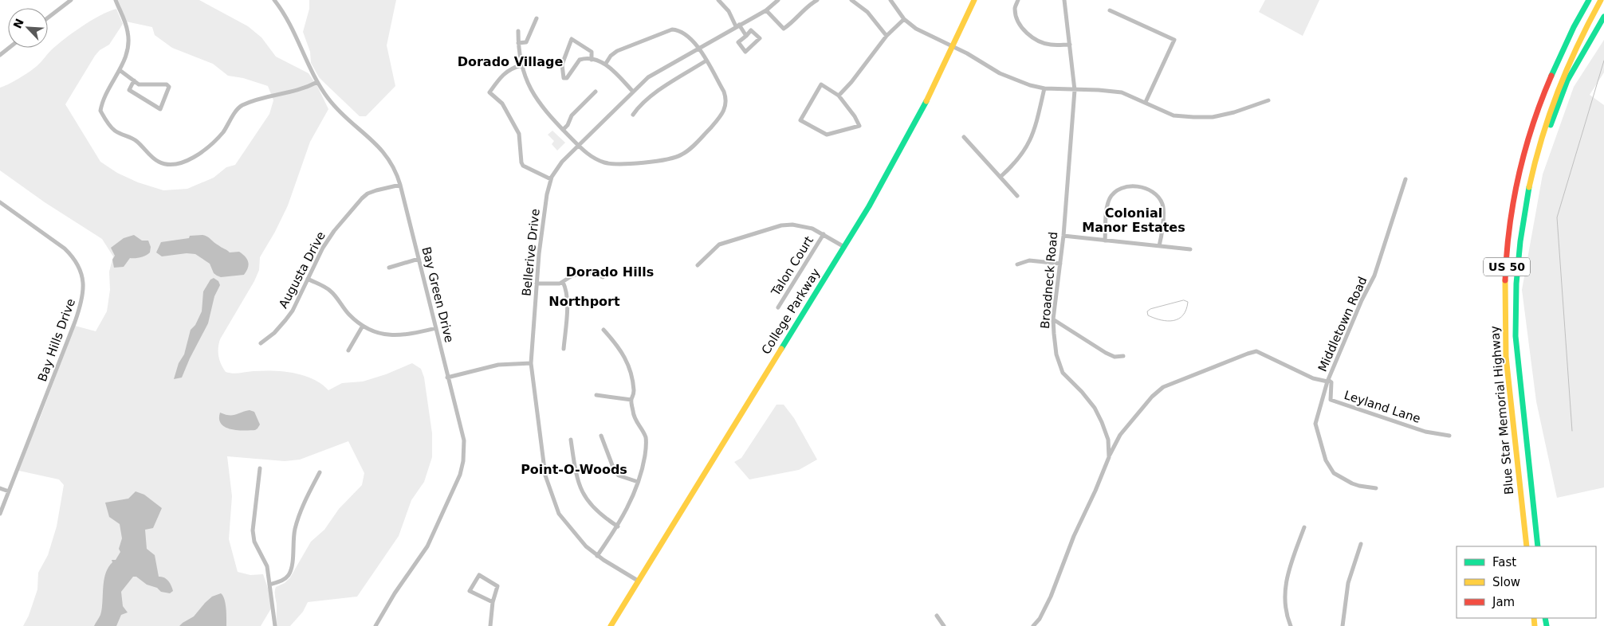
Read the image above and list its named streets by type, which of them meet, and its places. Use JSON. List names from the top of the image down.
{
  "streets": {
    "main road": ["US 50", "College Parkway", "Blue Star Memorial Highway"],
    "street": [
      "Bellerive Drive",
      "Talon Court",
      "Augusta Drive",
      "Broadneck Road",
      "Bay Green Drive",
      "Middletown Road",
      "Bay Hills Drive",
      "Leyland Lane"
    ]
  },
  "crossings": [
    ["Bellerive Drive", "College Parkway"],
    ["Augusta Drive", "Bay Green Drive"],
    ["Broadneck Road", "Middletown Road"],
    ["Middletown Road", "Leyland Lane"]
  ],
  "districts": [
    "Dorado Village",
    "Colonial Manor Estates",
    "Dorado Hills",
    "Northport",
    "Point-O-Woods"
  ],
  "legend": ["Fast", "Slow", "Jam"],
  "north": "top left"
}
